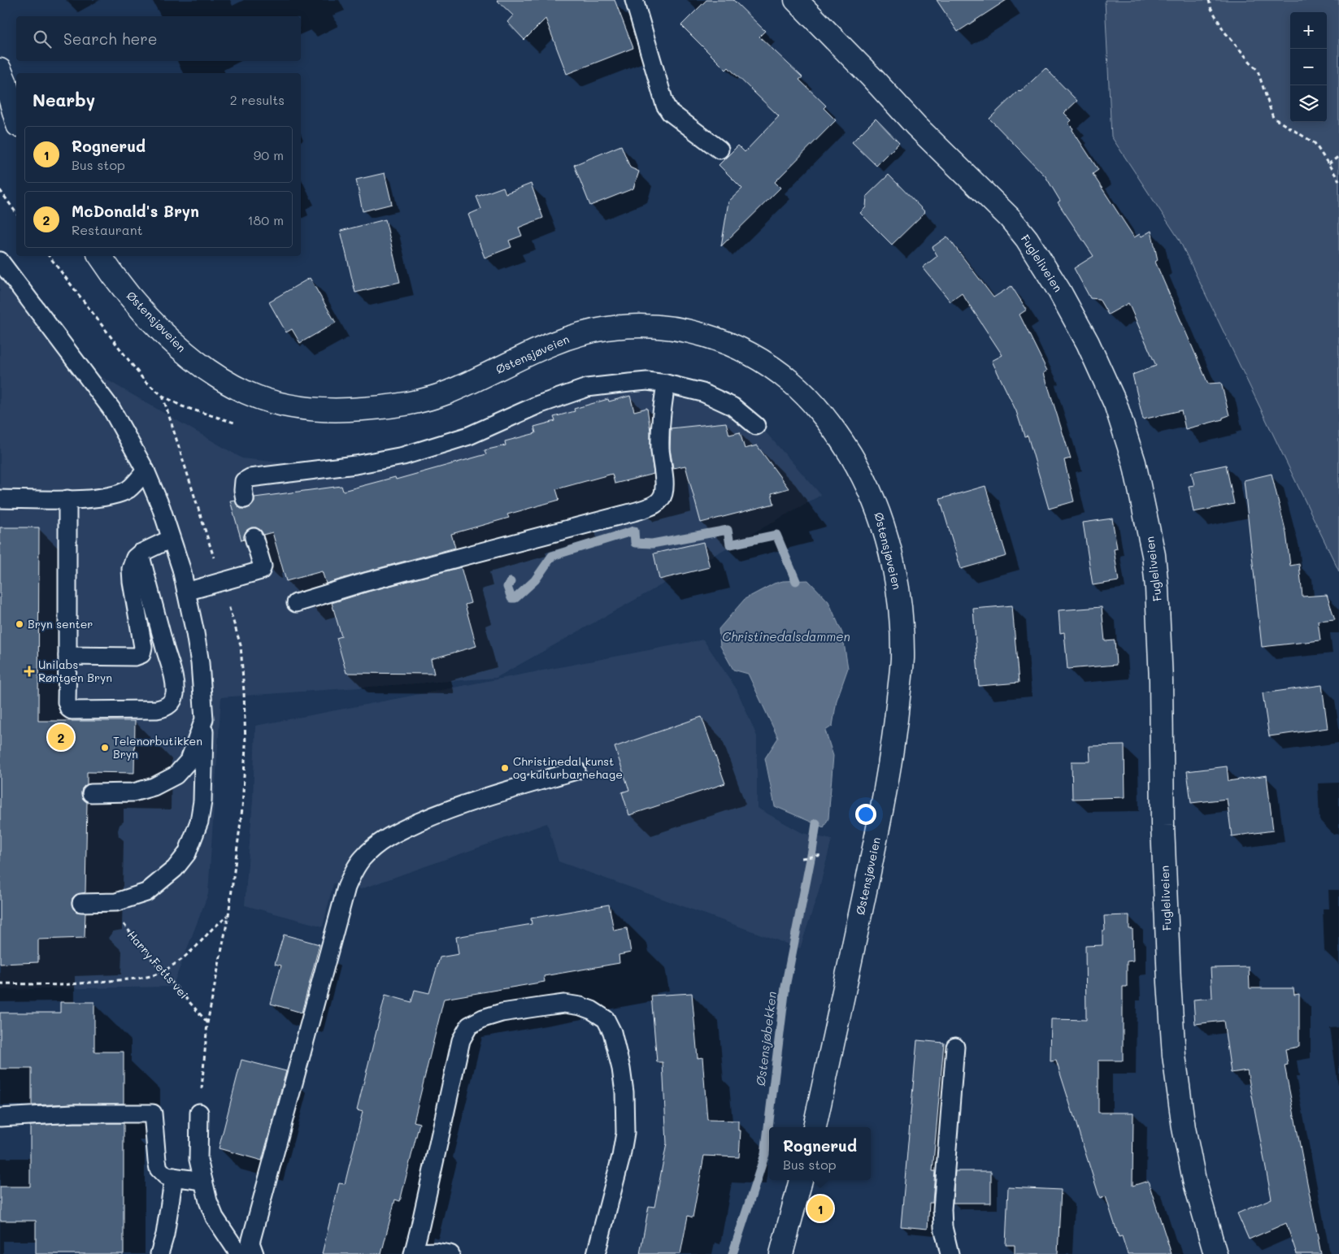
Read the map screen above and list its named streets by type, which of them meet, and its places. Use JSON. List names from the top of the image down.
{
  "streets": {
    "main road": ["Fugleliveien", "Østensjøveien"],
    "path": ["Harry Fetts vei"]
  },
  "water": ["Christinedalsdammen", "Østensjøbekken"],
  "places": {
    "other": ["Bryn senter", "Telenorbutikken Bryn", "Christinedal kunst og kulturbarnehage"],
    "health": ["Unilabs Røntgen Bryn"]
  },
  "page": {
    "map_buttons": ["+", "−"],
    "search": "Search here",
    "heading": ["Nearby", "2 results"],
    "list": [
      {
        "mark": "1",
        "name": "Rognerud",
        "note": "Bus stop",
        "value": "90 m"
      },
      {
        "mark": "2",
        "name": "McDonald's Bryn",
        "note": "Restaurant",
        "value": "180 m"
      }
    ],
    "pins": ["2", "1"],
    "popup": ["Rognerud", "Bus stop"]
  }
}
